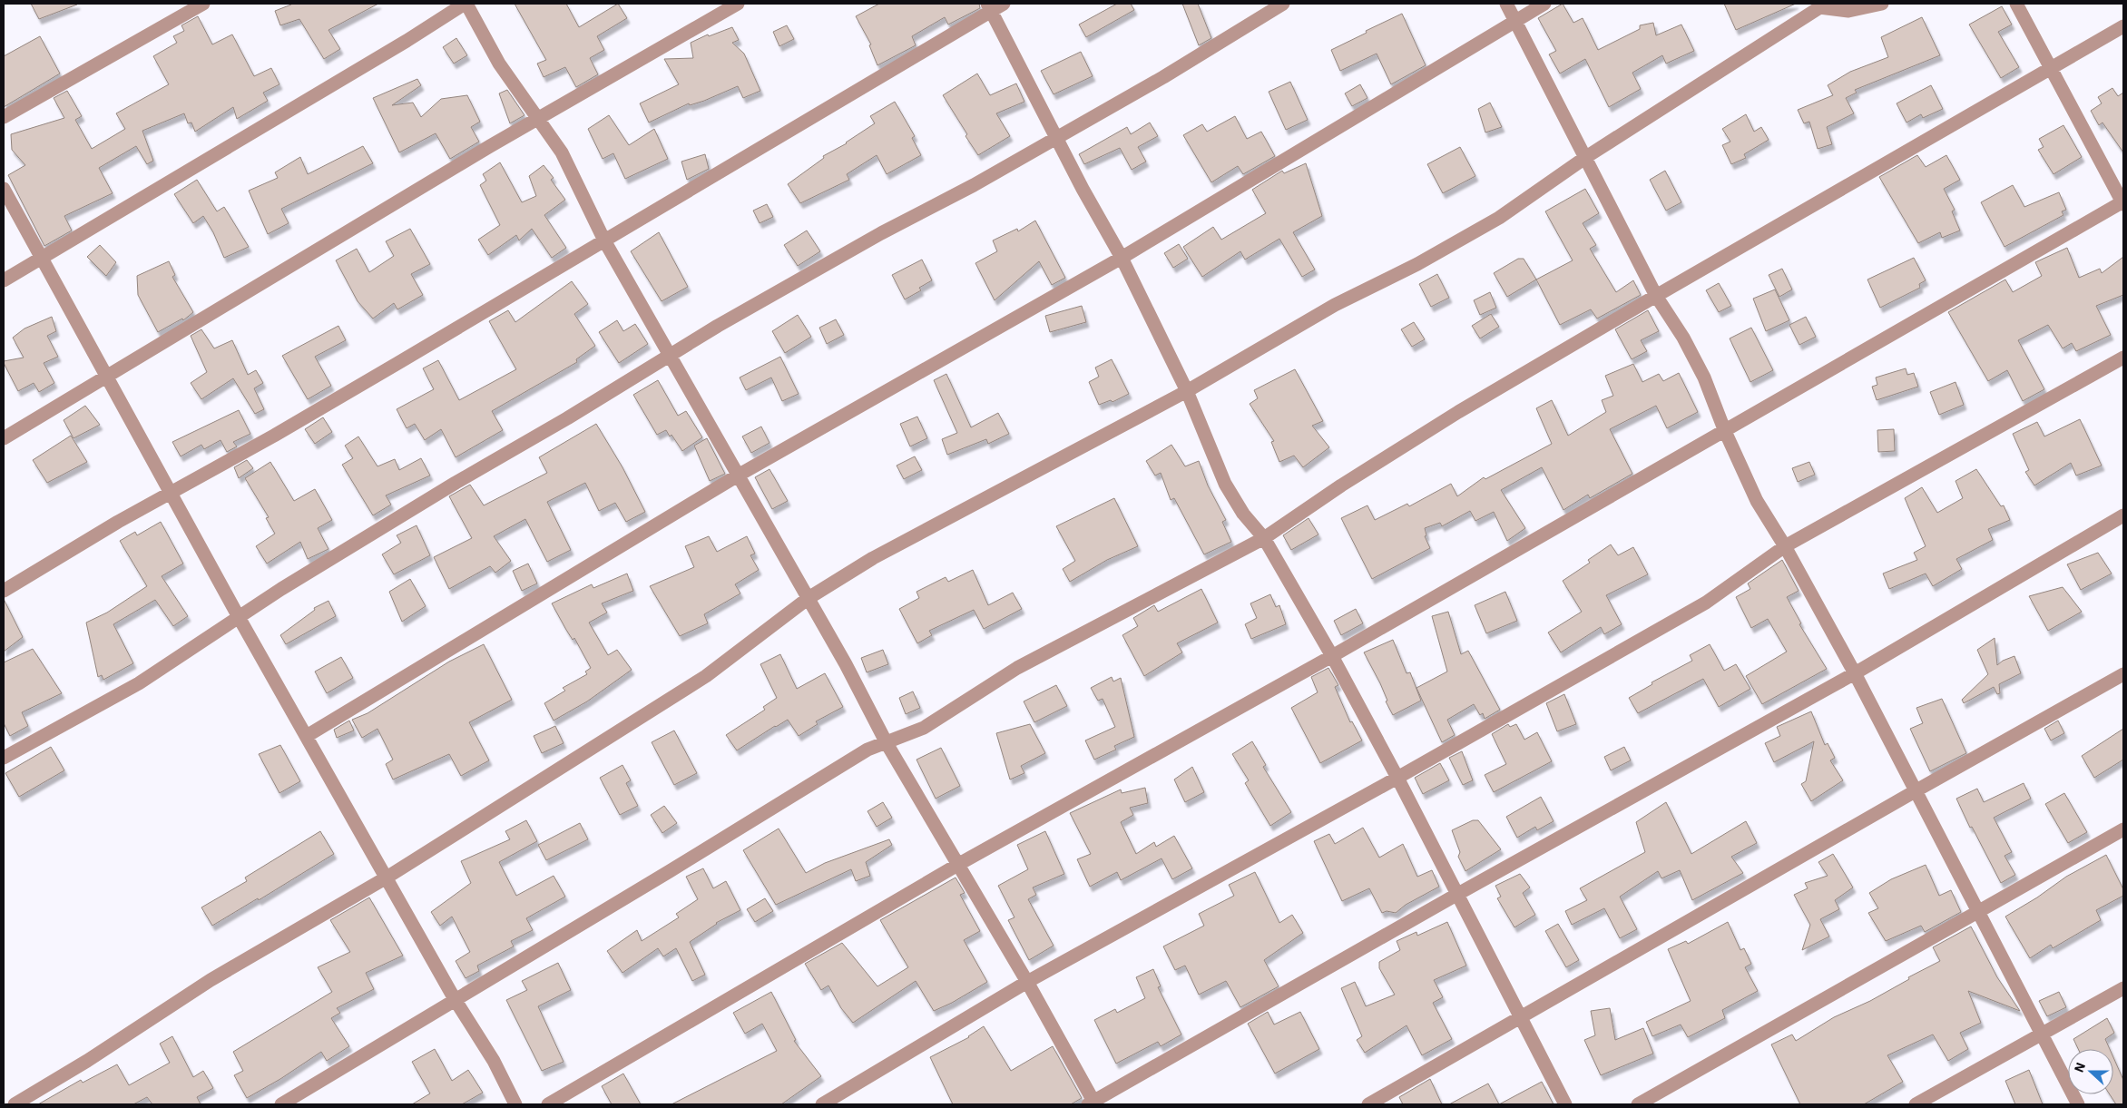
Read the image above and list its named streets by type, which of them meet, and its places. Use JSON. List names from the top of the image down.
{
  "north": "left"
}
